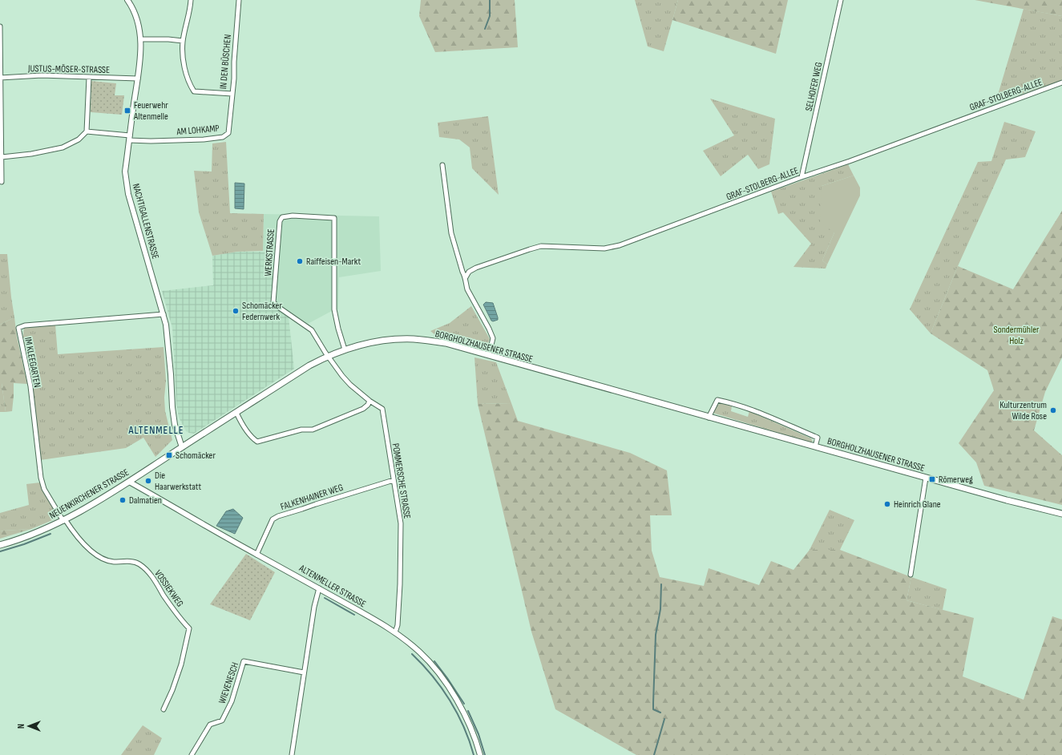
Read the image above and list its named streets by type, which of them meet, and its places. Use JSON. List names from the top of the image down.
{
  "streets": {
    "main road": ["BORGHOLZHAUSENER STRASSE", "NEUENKIRCHENER STRASSE"],
    "street": [
      "IN DEN BÜSCHEN",
      "JUSTUS-MÖSER-STRASSE",
      "SELHOFER WEG",
      "GRAF-STOLBERG-ALLEE",
      "AM LOHKAMP",
      "NACHTIGALLENSTRASSE",
      "WERKSTRASSE",
      "IM KLEEGARTEN",
      "POMMERSCHE STRASSE",
      "FALKENHAINER WEG",
      "ALTENMELLER STRASSE",
      "VOSSIEKWEG",
      "WIEVENESCH"
    ]
  },
  "crossings": [
    ["IN DEN BÜSCHEN", "AM LOHKAMP"],
    ["JUSTUS-MÖSER-STRASSE", "NACHTIGALLENSTRASSE"],
    ["SELHOFER WEG", "GRAF-STOLBERG-ALLEE"],
    ["AM LOHKAMP", "NACHTIGALLENSTRASSE"],
    ["NACHTIGALLENSTRASSE", "BORGHOLZHAUSENER STRASSE"],
    ["NACHTIGALLENSTRASSE", "IM KLEEGARTEN"],
    ["NACHTIGALLENSTRASSE", "NEUENKIRCHENER STRASSE"],
    ["WERKSTRASSE", "BORGHOLZHAUSENER STRASSE"],
    ["WERKSTRASSE", "POMMERSCHE STRASSE"],
    ["BORGHOLZHAUSENER STRASSE", "POMMERSCHE STRASSE"],
    ["BORGHOLZHAUSENER STRASSE", "NEUENKIRCHENER STRASSE"],
    ["IM KLEEGARTEN", "NEUENKIRCHENER STRASSE"],
    ["IM KLEEGARTEN", "VOSSIEKWEG"],
    ["POMMERSCHE STRASSE", "FALKENHAINER WEG"],
    ["POMMERSCHE STRASSE", "ALTENMELLER STRASSE"],
    ["NEUENKIRCHENER STRASSE", "ALTENMELLER STRASSE"],
    ["NEUENKIRCHENER STRASSE", "VOSSIEKWEG"],
    ["FALKENHAINER WEG", "ALTENMELLER STRASSE"]
  ],
  "districts": ["ALTENMELLE"],
  "parks": ["Sondermühler Holz"],
  "places": {
    "transit": ["Feuerwehr Altenmelle", "Schomäcker", "Römerweg"],
    "other": [
      "Raiffeisen-Markt",
      "Schomäcker Federnwerk",
      "Kulturzentrum Wilde Rose",
      "Die Haarwerkstatt",
      "Dalmatien",
      "Heinrich Glane"
    ]
  },
  "north": "left"
}
